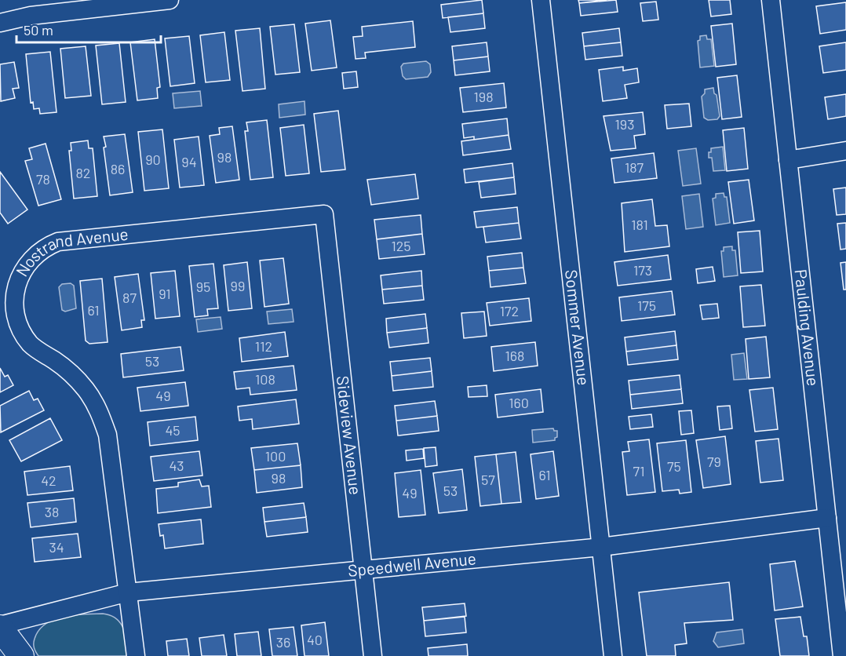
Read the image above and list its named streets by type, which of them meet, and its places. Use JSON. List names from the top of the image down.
{
  "streets": {
    "street": [
      "Nostrand Avenue",
      "Sommer Avenue",
      "Paulding Avenue",
      "Sideview Avenue",
      "Speedwell Avenue"
    ]
  },
  "crossings": [
    ["Nostrand Avenue", "Sideview Avenue"],
    ["Nostrand Avenue", "Speedwell Avenue"],
    ["Sommer Avenue", "Speedwell Avenue"],
    ["Paulding Avenue", "Speedwell Avenue"],
    ["Sideview Avenue", "Speedwell Avenue"]
  ],
  "house_numbers": [
    "198",
    "193",
    "98",
    "90",
    "94",
    "187",
    "86",
    "82",
    "78",
    "181",
    "125",
    "173",
    "99",
    "95",
    "91",
    "87",
    "175",
    "61",
    "172",
    "112",
    "168",
    "53",
    "108",
    "49",
    "160",
    "45",
    "100",
    "79",
    "43",
    "75",
    "71",
    "61",
    "98",
    "57",
    "42",
    "53",
    "49",
    "38",
    "34",
    "40",
    "36"
  ],
  "scale_bar": "50 m"
}
